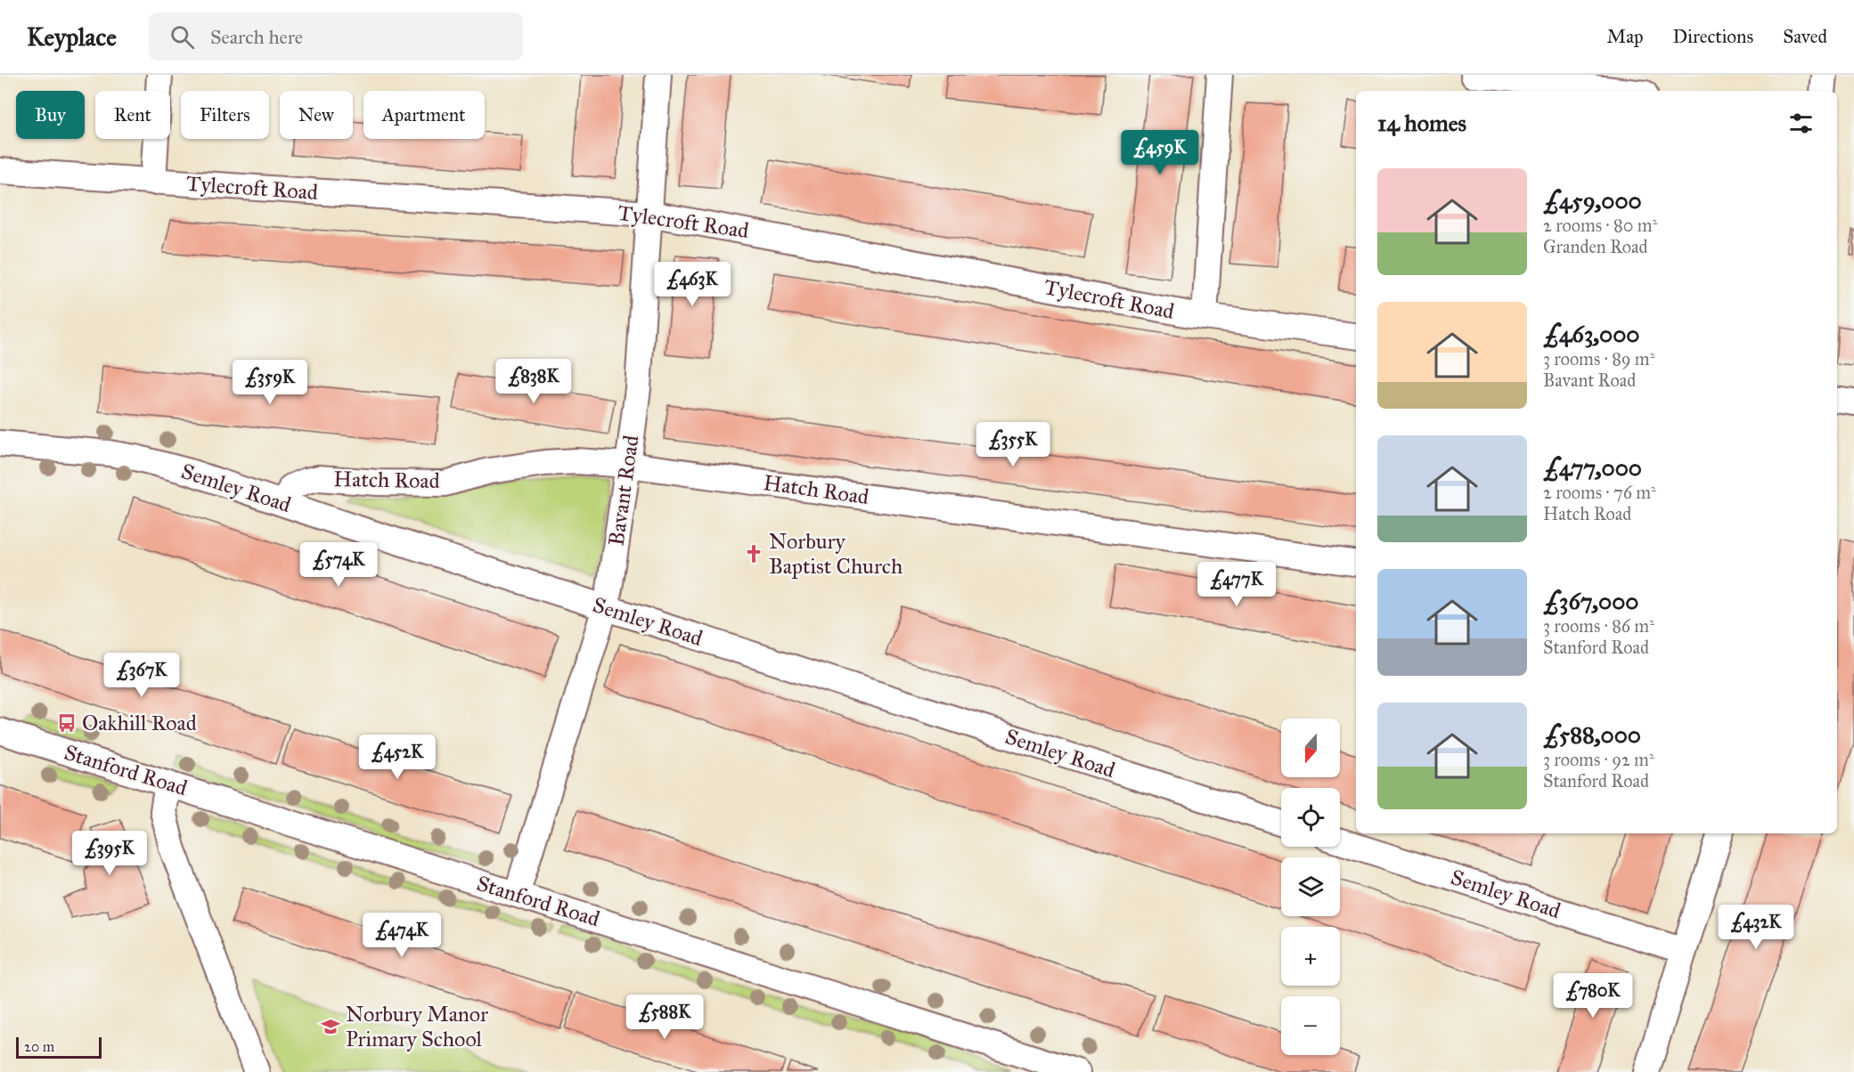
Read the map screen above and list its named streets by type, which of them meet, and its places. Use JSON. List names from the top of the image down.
{
  "streets": {
    "street": [
      "Tylecroft Road",
      "Hatch Road",
      "Semley Road",
      "Bavant Road",
      "Stanford Road"
    ]
  },
  "crossings": [
    ["Tylecroft Road", "Bavant Road"],
    ["Hatch Road", "Semley Road"],
    ["Hatch Road", "Bavant Road"],
    ["Semley Road", "Bavant Road"],
    ["Bavant Road", "Stanford Road"]
  ],
  "places": {
    "church": ["Norbury Baptist Church"],
    "bus stop": ["Oakhill Road"],
    "school or university": ["Norbury Manor Primary School"]
  },
  "scale_bar": "20 m",
  "north": "bottom",
  "page": {
    "header": "Keyplace",
    "search": "Search here",
    "nav": ["Map", "Directions", "Saved"],
    "chip": [
      "Buy",
      "Rent",
      "Filters",
      "New",
      "Apartment"
    ],
    "heading": "14 homes",
    "price": [
      "£459K",
      "£463K",
      "£838K",
      "£359K",
      "£355K",
      "£574K",
      "£477K",
      "£367K",
      "£452K",
      "£395K",
      "£432K",
      "£474K",
      "£780K",
      "£588K"
    ],
    "list": [
      {
        "name": "£459,000",
        "note": "2 rooms · 80 m² · Granden Road"
      },
      {
        "name": "£463,000",
        "note": "3 rooms · 89 m² · Bavant Road"
      },
      {
        "name": "£477,000",
        "note": "2 rooms · 76 m² · Hatch Road"
      },
      {
        "name": "£367,000",
        "note": "3 rooms · 86 m² · Stanford Road"
      },
      {
        "name": "£588,000",
        "note": "3 rooms · 92 m² · Stanford Road"
      }
    ],
    "map_buttons": ["+", "−"],
    "scale": "20 m"
  }
}
